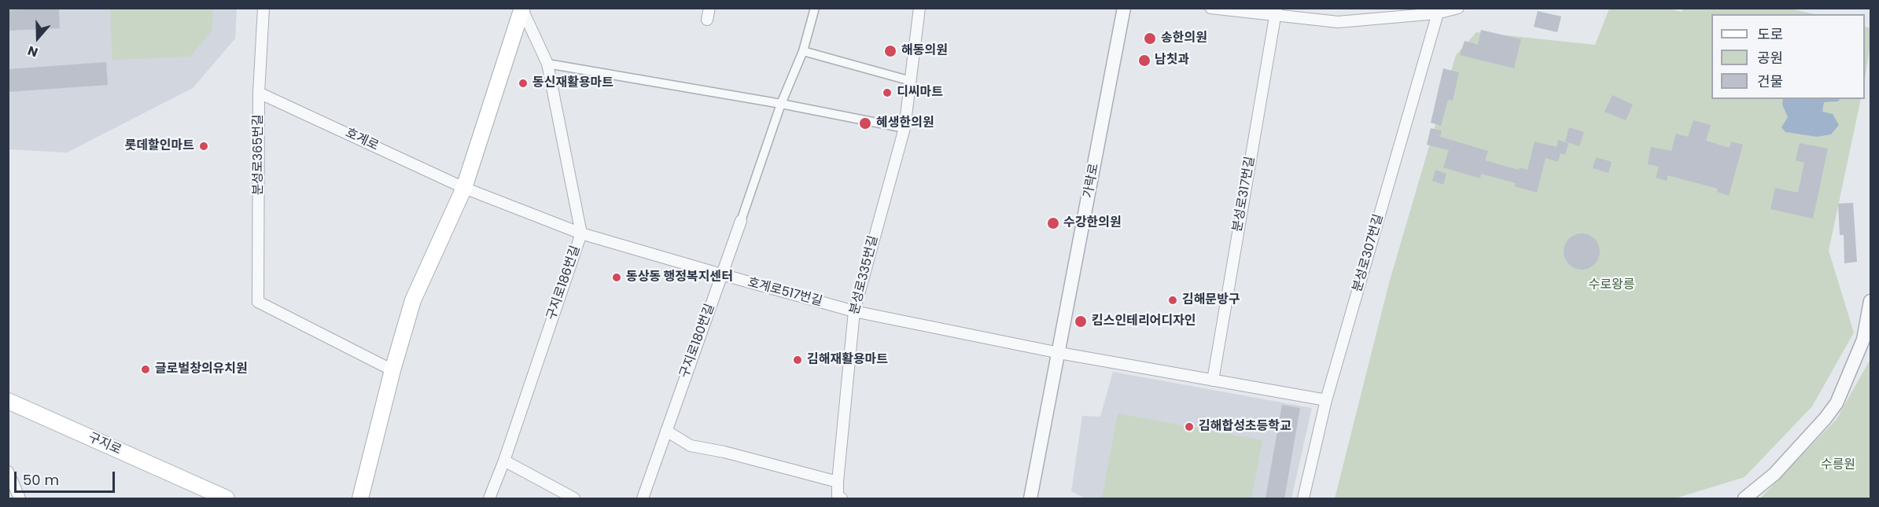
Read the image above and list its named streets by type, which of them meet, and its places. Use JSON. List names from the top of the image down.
{
  "streets": {
    "main road": ["구지로"],
    "street": [
      "호계로",
      "분성로365번길",
      "가락로",
      "분성로317번길",
      "분성로307번길",
      "분성로335번길",
      "구지로186번길",
      "호계로517번길",
      "구지로180번길"
    ]
  },
  "crossings": [
    ["호계로", "분성로365번길"],
    ["호계로", "호계로517번길"],
    ["가락로", "호계로517번길"],
    ["분성로335번길", "호계로517번길"],
    ["구지로186번길", "호계로517번길"],
    ["호계로517번길", "구지로180번길"]
  ],
  "parks": ["수로왕릉", "수릉원"],
  "places": [
    "송한의원",
    "해동의원",
    "남칫과",
    "동신재활용마트",
    "디씨마트",
    "혜생한의원",
    "롯데할인마트",
    "수강한의원",
    "동상동 행정복지센터",
    "김해문방구",
    "킴스인테리어디자인",
    "김해재활용마트",
    "글로벌창의유치원",
    "김해합성초등학교"
  ],
  "legend": ["도로", "공원", "건물"],
  "scale_bar": "50 m",
  "north": "bottom"
}
